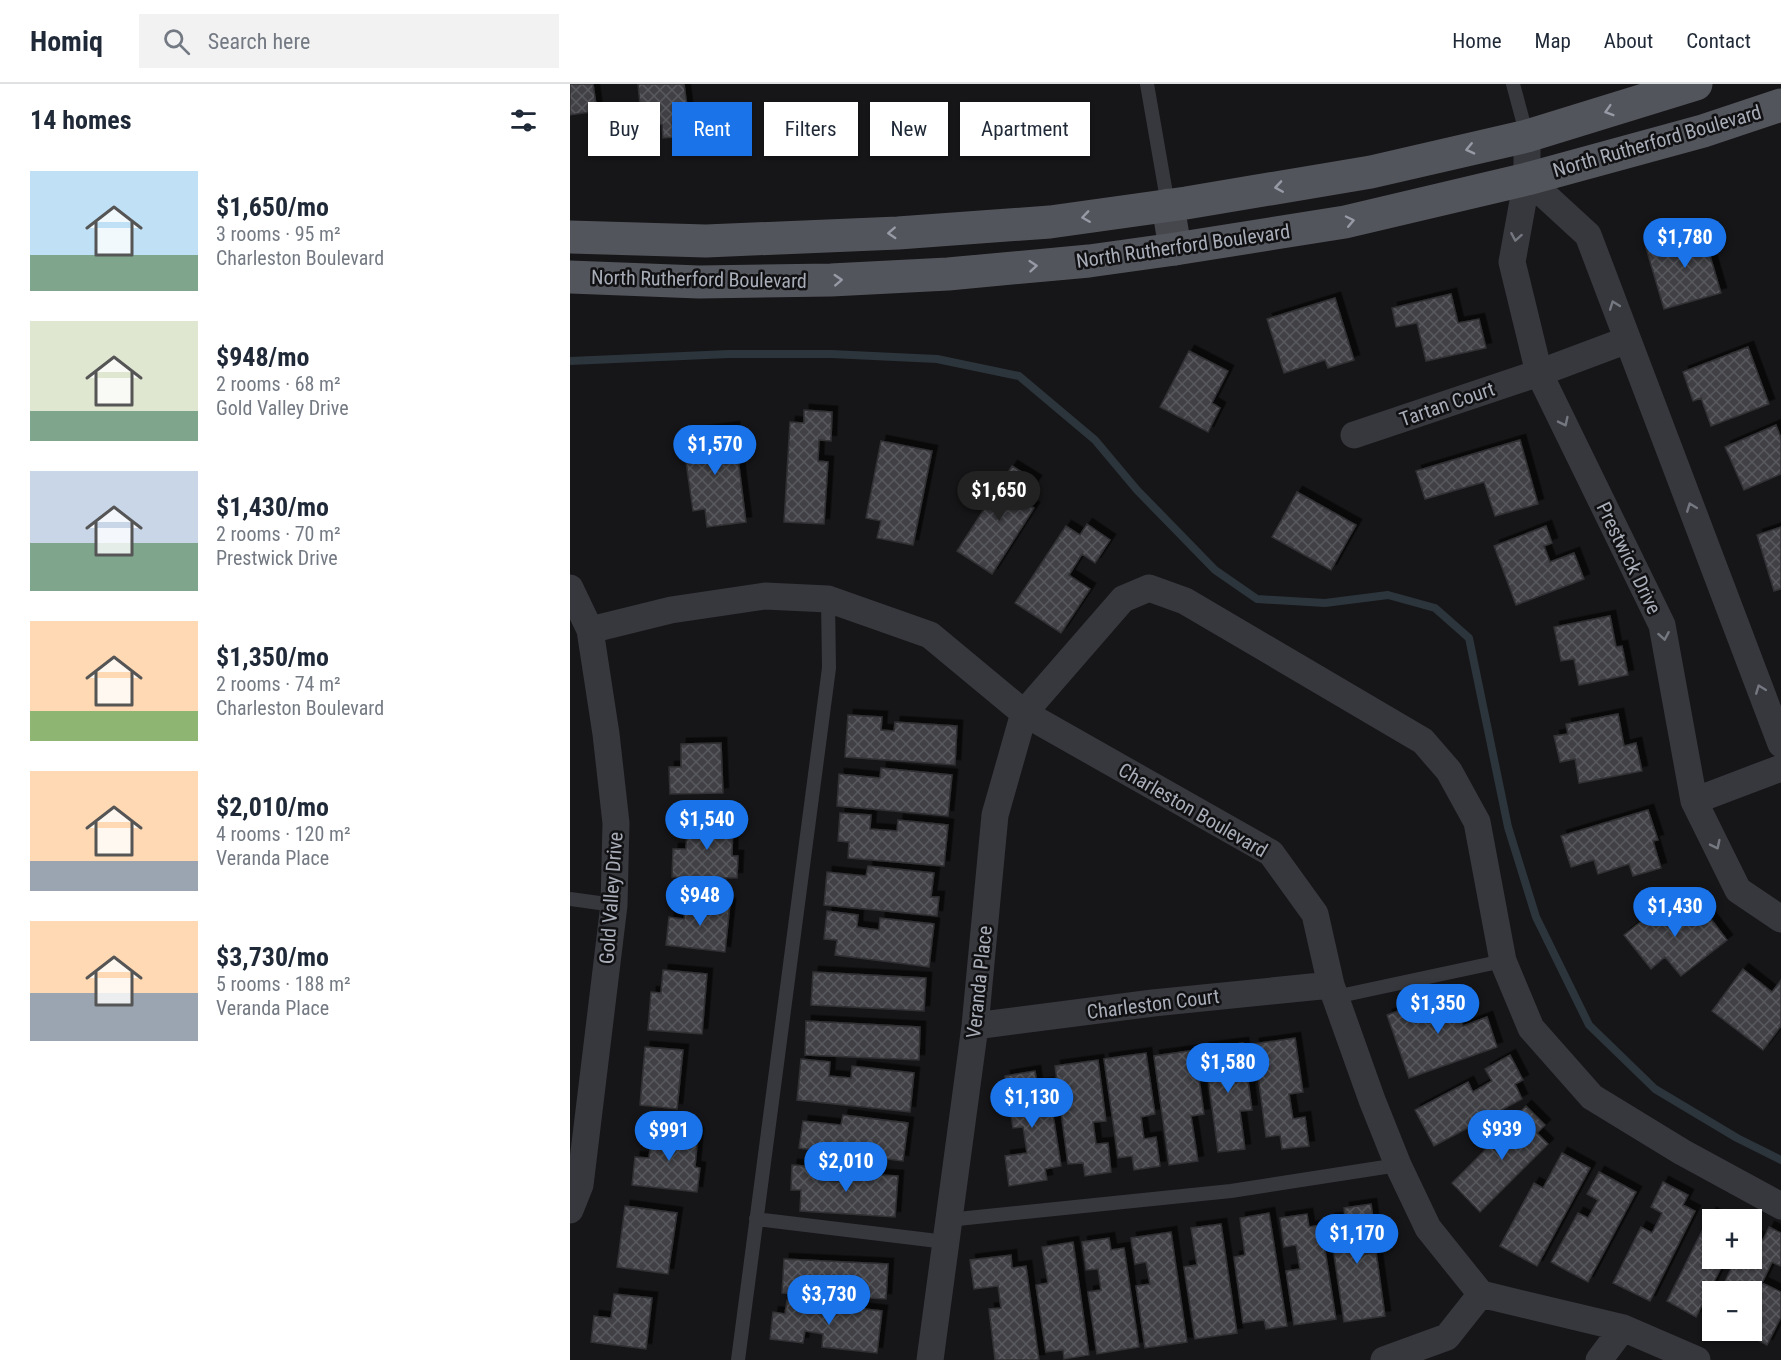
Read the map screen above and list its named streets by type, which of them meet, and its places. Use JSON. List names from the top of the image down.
{
  "streets": {
    "main road": ["North Rutherford Boulevard"],
    "street": [
      "Tartan Court",
      "Prestwick Drive",
      "Charleston Boulevard",
      "Gold Valley Drive",
      "Veranda Place",
      "Charleston Court"
    ]
  },
  "crossings": [
    ["North Rutherford Boulevard", "Prestwick Drive"],
    ["Tartan Court", "Prestwick Drive"],
    ["Charleston Boulevard", "Gold Valley Drive"],
    ["Charleston Boulevard", "Veranda Place"],
    ["Charleston Boulevard", "Charleston Court"],
    ["Veranda Place", "Charleston Court"]
  ],
  "page": {
    "header": "Homiq",
    "search": "Search here",
    "nav": [
      "Home",
      "Map",
      "About",
      "Contact"
    ],
    "heading": "14 homes",
    "chip": [
      "Buy",
      "Rent",
      "Filters",
      "New",
      "Apartment"
    ],
    "list": [
      {
        "name": "$1,650/mo",
        "note": "3 rooms · 95 m² · Charleston Boulevard"
      },
      {
        "name": "$948/mo",
        "note": "2 rooms · 68 m² · Gold Valley Drive"
      },
      {
        "name": "$1,430/mo",
        "note": "2 rooms · 70 m² · Prestwick Drive"
      },
      {
        "name": "$1,350/mo",
        "note": "2 rooms · 74 m² · Charleston Boulevard"
      },
      {
        "name": "$2,010/mo",
        "note": "4 rooms · 120 m² · Veranda Place"
      },
      {
        "name": "$3,730/mo",
        "note": "5 rooms · 188 m² · Veranda Place"
      }
    ],
    "price": [
      "$1,780",
      "$1,570",
      "$1,650",
      "$1,540",
      "$948",
      "$1,430",
      "$1,350",
      "$1,580",
      "$1,130",
      "$939",
      "$991",
      "$2,010",
      "$1,170",
      "$3,730"
    ],
    "map_buttons": ["+", "−"]
  }
}
